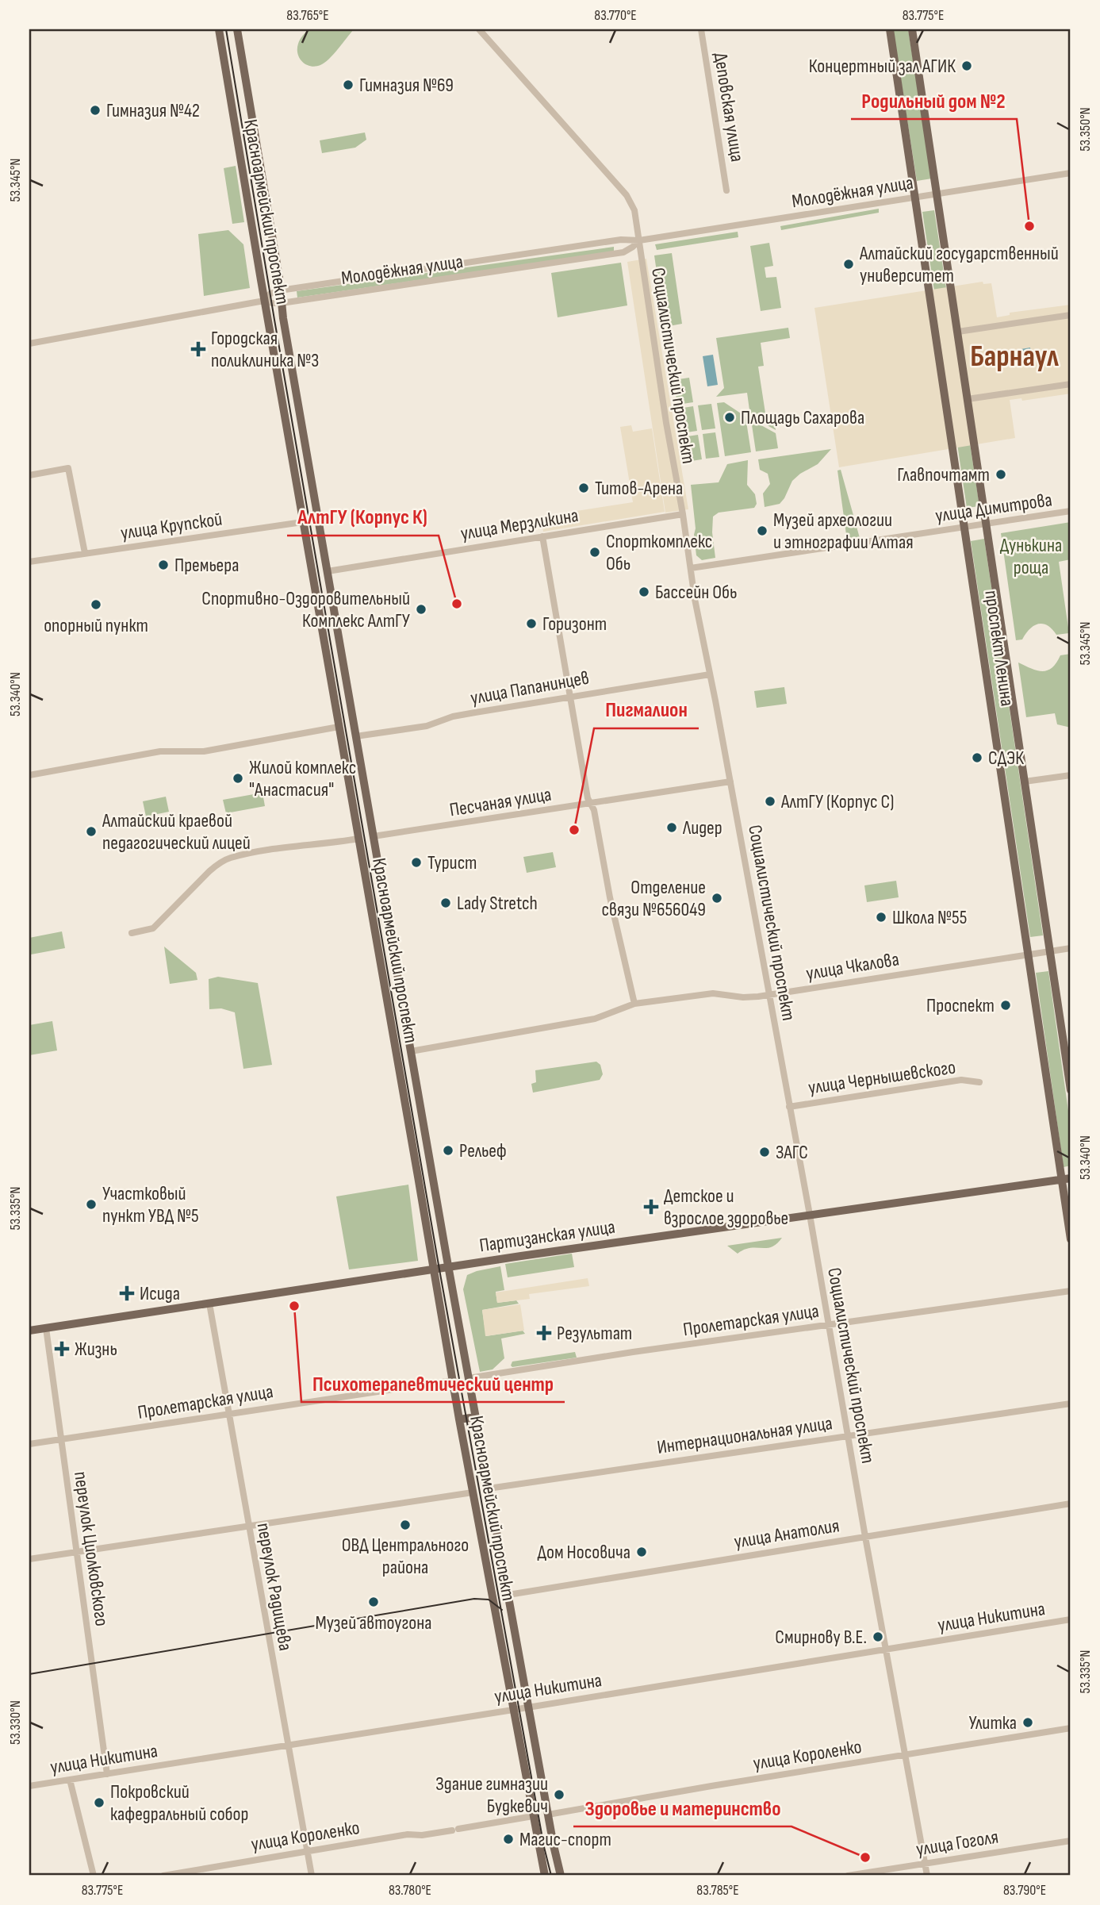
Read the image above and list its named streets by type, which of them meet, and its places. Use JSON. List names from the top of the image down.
{
  "streets": {
    "main road": ["Красноармейский проспект", "проспект Ленина", "Партизанская улица"],
    "street": [
      "Деповская улица",
      "Молодёжная улица",
      "Социалистический проспект",
      "улица Димитрова",
      "улица Мерзликина",
      "улица Крупской",
      "улица Папанинцев",
      "Песчаная улица",
      "улица Чкалова",
      "улица Чернышевского",
      "Пролетарская улица",
      "Интернациональная улица",
      "улица Анатолия",
      "переулок Циолковского",
      "переулок Радищева",
      "улица Никитина",
      "улица Короленко",
      "улица Гоголя"
    ]
  },
  "crossings": [
    ["Молодёжная улица", "Красноармейский проспект"],
    ["Молодёжная улица", "Социалистический проспект"],
    ["Молодёжная улица", "проспект Ленина"],
    ["Красноармейский проспект", "улица Мерзликина"],
    ["Красноармейский проспект", "улица Крупской"],
    ["Красноармейский проспект", "улица Папанинцев"],
    ["Красноармейский проспект", "Песчаная улица"],
    ["Красноармейский проспект", "улица Чкалова"],
    ["Красноармейский проспект", "Партизанская улица"],
    ["Красноармейский проспект", "Пролетарская улица"],
    ["Красноармейский проспект", "Интернациональная улица"],
    ["Красноармейский проспект", "улица Анатолия"],
    ["Красноармейский проспект", "улица Никитина"],
    ["Красноармейский проспект", "улица Короленко"],
    ["Социалистический проспект", "улица Димитрова"],
    ["Социалистический проспект", "улица Мерзликина"],
    ["Социалистический проспект", "улица Папанинцев"],
    ["Социалистический проспект", "Песчаная улица"],
    ["Социалистический проспект", "улица Чкалова"],
    ["Социалистический проспект", "улица Чернышевского"],
    ["Социалистический проспект", "Партизанская улица"],
    ["Социалистический проспект", "Пролетарская улица"],
    ["Социалистический проспект", "Интернациональная улица"],
    ["Социалистический проспект", "улица Анатолия"],
    ["Социалистический проспект", "улица Никитина"],
    ["Социалистический проспект", "улица Короленко"],
    ["Социалистический проспект", "улица Гоголя"],
    ["улица Димитрова", "проспект Ленина"],
    ["проспект Ленина", "улица Чкалова"],
    ["проспект Ленина", "Партизанская улица"],
    ["Партизанская улица", "переулок Циолковского"],
    ["Партизанская улица", "переулок Радищева"],
    ["Пролетарская улица", "переулок Циолковского"],
    ["Пролетарская улица", "переулок Радищева"],
    ["переулок Циолковского", "улица Никитина"],
    ["переулок Радищева", "улица Никитина"],
    ["переулок Радищева", "улица Короленко"]
  ],
  "districts": ["Барнаул"],
  "parks": ["Дунькина роща"],
  "places": {
    "other": [
      "Концертный зал АГИК",
      "Гимназия №69",
      "Гимназия №42",
      "Родильный дом №2",
      "Алтайский государственный университет",
      "Площадь Сахарова",
      "Главпочтамт",
      "Титов-Арена",
      "Музей археологии и этнографии Алтая",
      "Спорткомплекс Обь",
      "Премьера",
      "Бассейн Обь",
      "АлтГУ (Корпус К)",
      "опорный пункт",
      "Спортивно-Оздоровительный Комплекс АлтГУ",
      "Горизонт",
      "СДЭК",
      "Жилой комплекс \"Анастасия\"",
      "АлтГУ (Корпус С)",
      "Лидер",
      "Пигмалион",
      "Алтайский краевой педагогический лицей",
      "Турист",
      "Отделение связи №656049",
      "Lady Stretch",
      "Школа №55",
      "Проспект",
      "Рельеф",
      "ЗАГС",
      "Участковый пункт УВД №5",
      "Психотерапевтический центр",
      "ОВД Центрального района",
      "Дом Носовича",
      "Музей автоугона",
      "Смирнову В.Е.",
      "Улитка",
      "Здание гимназии Будкевич",
      "Покровский кафедральный собор",
      "Магис-спорт",
      "Здоровье и материнство"
    ],
    "health": [
      "Городская поликлиника №3",
      "Детское и взрослое здоровье",
      "Исида",
      "Результат",
      "Жизнь"
    ]
  },
  "coordinates": [
    "83.765°E",
    "83.770°E",
    "83.775°E",
    "53.350°N",
    "53.345°N",
    "53.340°N",
    "53.335°N",
    "53.330°N",
    "83.780°E",
    "83.785°E",
    "83.790°E"
  ]
}
